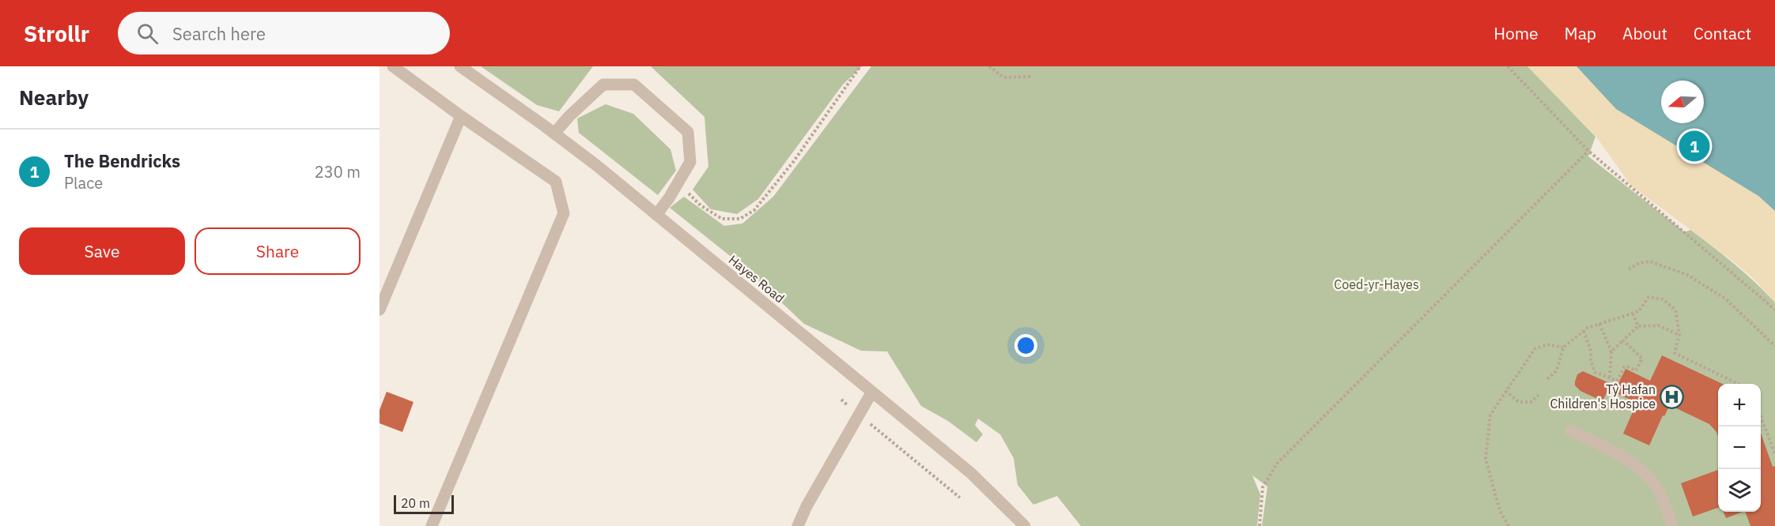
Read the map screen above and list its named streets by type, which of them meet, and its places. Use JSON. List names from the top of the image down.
{
  "streets": {
    "street": ["Hayes Road"]
  },
  "parks": ["Coed-yr-Hayes"],
  "places": {
    "hospital": ["Tŷ Hafan Children's Hospice"]
  },
  "scale_bar": "20 m",
  "north": "left",
  "page": {
    "header": "Strollr",
    "search": "Search here",
    "nav": [
      "Home",
      "Map",
      "About",
      "Contact"
    ],
    "heading": "Nearby",
    "list": [
      {
        "mark": "1",
        "name": "The Bendricks",
        "note": "Place",
        "value": "230 m"
      }
    ],
    "pins": "1",
    "buttons": ["Save", "Share"],
    "map_buttons": ["+", "−"],
    "scale": "20 m"
  }
}
